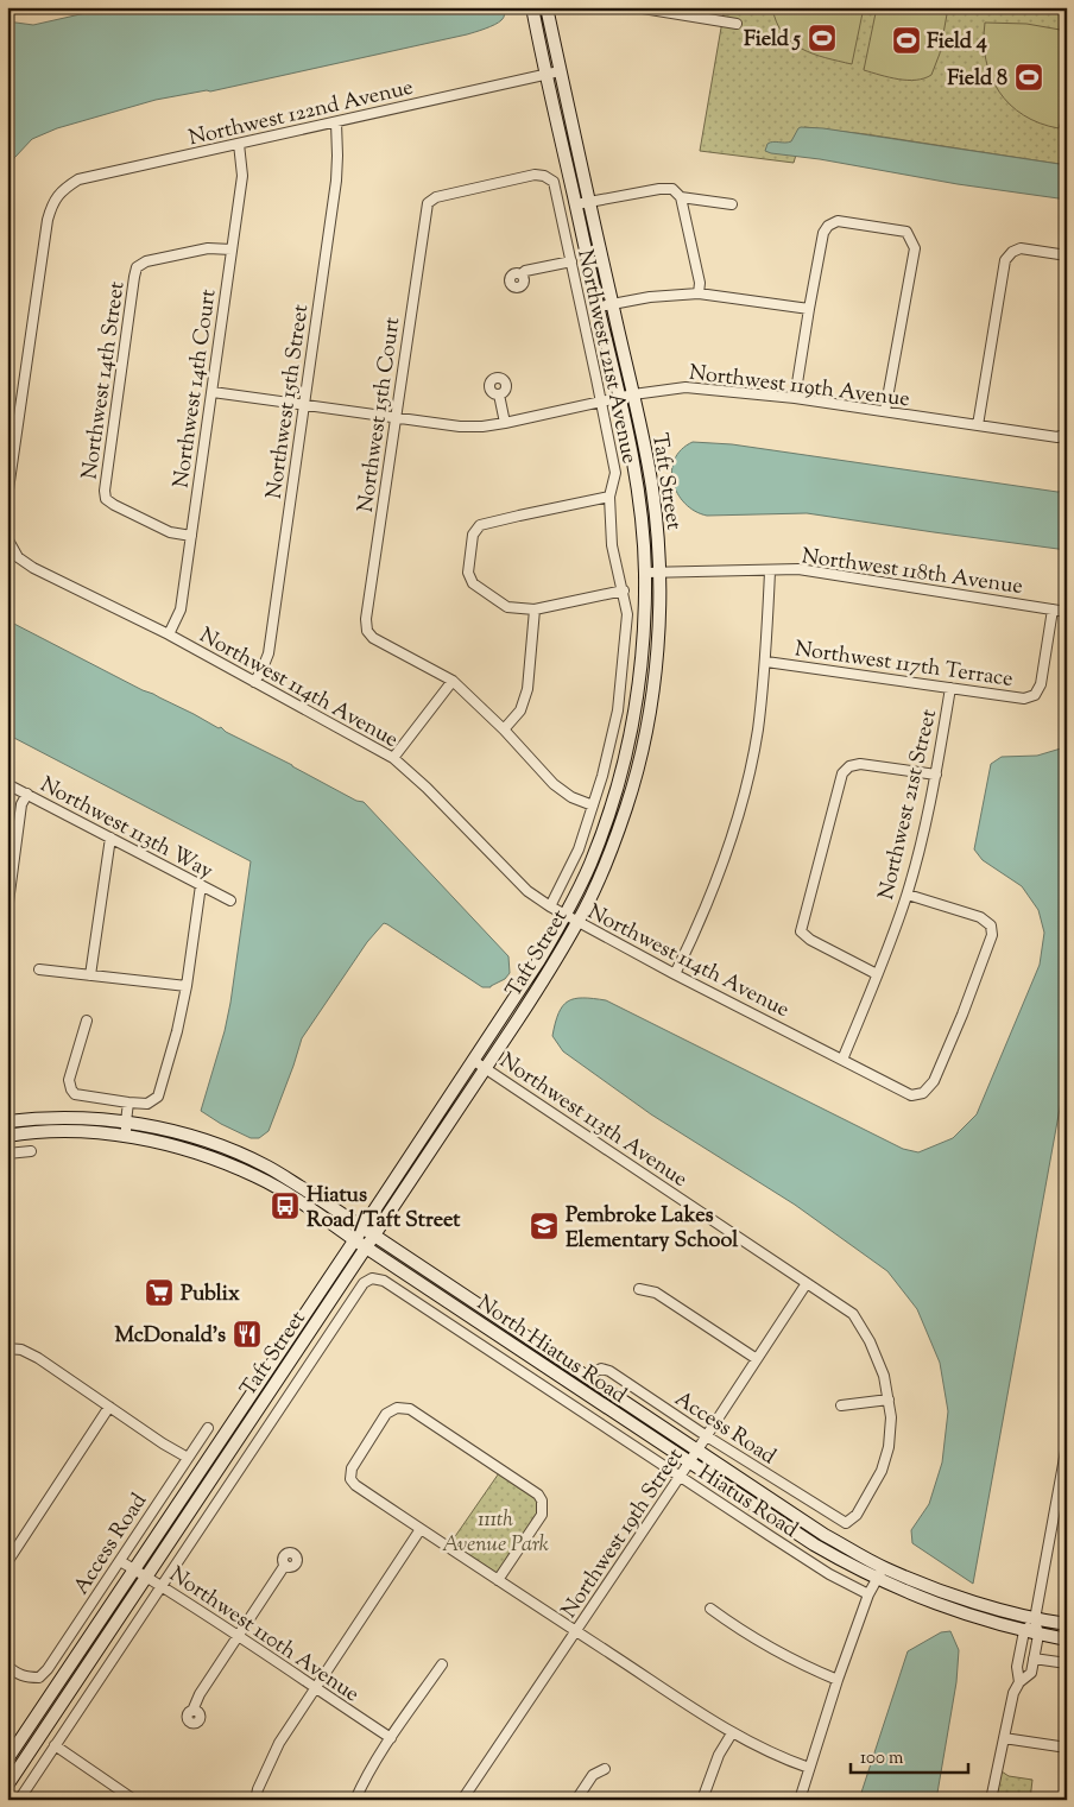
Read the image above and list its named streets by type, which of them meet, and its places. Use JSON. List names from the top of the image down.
{
  "streets": {
    "street": [
      "Northwest 122nd Avenue",
      "Northwest 121st Avenue",
      "Northwest 14th Street",
      "Northwest 119th Avenue",
      "Northwest 14th Court",
      "Northwest 15th Street",
      "Northwest 15th Court",
      "Taft Street",
      "Northwest 118th Avenue",
      "Northwest 117th Terrace",
      "Northwest 114th Avenue",
      "Northwest 21st Street",
      "Northwest 113th Way",
      "Northwest 113th Avenue",
      "North Hiatus Road",
      "Access Road",
      "Hiatus Road",
      "Northwest 19th Street",
      "Northwest 110th Avenue"
    ]
  },
  "crossings": [
    ["Northwest 122nd Avenue", "Northwest 14th Court"],
    ["Northwest 122nd Avenue", "Northwest 15th Street"],
    ["Northwest 122nd Avenue", "Taft Street"],
    ["Northwest 121st Avenue", "Northwest 119th Avenue"],
    ["Northwest 121st Avenue", "Northwest 15th Court"],
    ["Northwest 121st Avenue", "Northwest 114th Avenue"],
    ["Northwest 14th Street", "Northwest 14th Court"],
    ["Northwest 119th Avenue", "Northwest 14th Court"],
    ["Northwest 119th Avenue", "Northwest 15th Street"],
    ["Northwest 119th Avenue", "Northwest 15th Court"],
    ["Northwest 119th Avenue", "Taft Street"],
    ["Northwest 14th Court", "Northwest 114th Avenue"],
    ["Northwest 15th Street", "Northwest 114th Avenue"],
    ["Taft Street", "Northwest 118th Avenue"],
    ["Taft Street", "Northwest 114th Avenue"],
    ["Taft Street", "Northwest 113th Avenue"],
    ["Taft Street", "North Hiatus Road"],
    ["Taft Street", "Hiatus Road"],
    ["Taft Street", "Northwest 110th Avenue"],
    ["Northwest 118th Avenue", "Northwest 117th Terrace"],
    ["Northwest 117th Terrace", "Northwest 21st Street"],
    ["Northwest 114th Avenue", "Northwest 21st Street"],
    ["Northwest 113th Avenue", "Access Road"],
    ["Northwest 113th Avenue", "Northwest 19th Street"],
    ["North Hiatus Road", "Access Road"],
    ["North Hiatus Road", "Northwest 19th Street"],
    ["Access Road", "Northwest 19th Street"],
    ["Access Road", "Northwest 110th Avenue"],
    ["Hiatus Road", "Northwest 19th Street"]
  ],
  "parks": ["111th Avenue Park"],
  "places": {
    "sports": ["Field 5", "Field 4", "Field 8"],
    "bus stop": ["Hiatus Road/Taft Street"],
    "school or university": ["Pembroke Lakes Elementary School"],
    "supermarket": ["Publix"],
    "restaurant": ["McDonald's"]
  },
  "scale_bar": "100 m"
}
